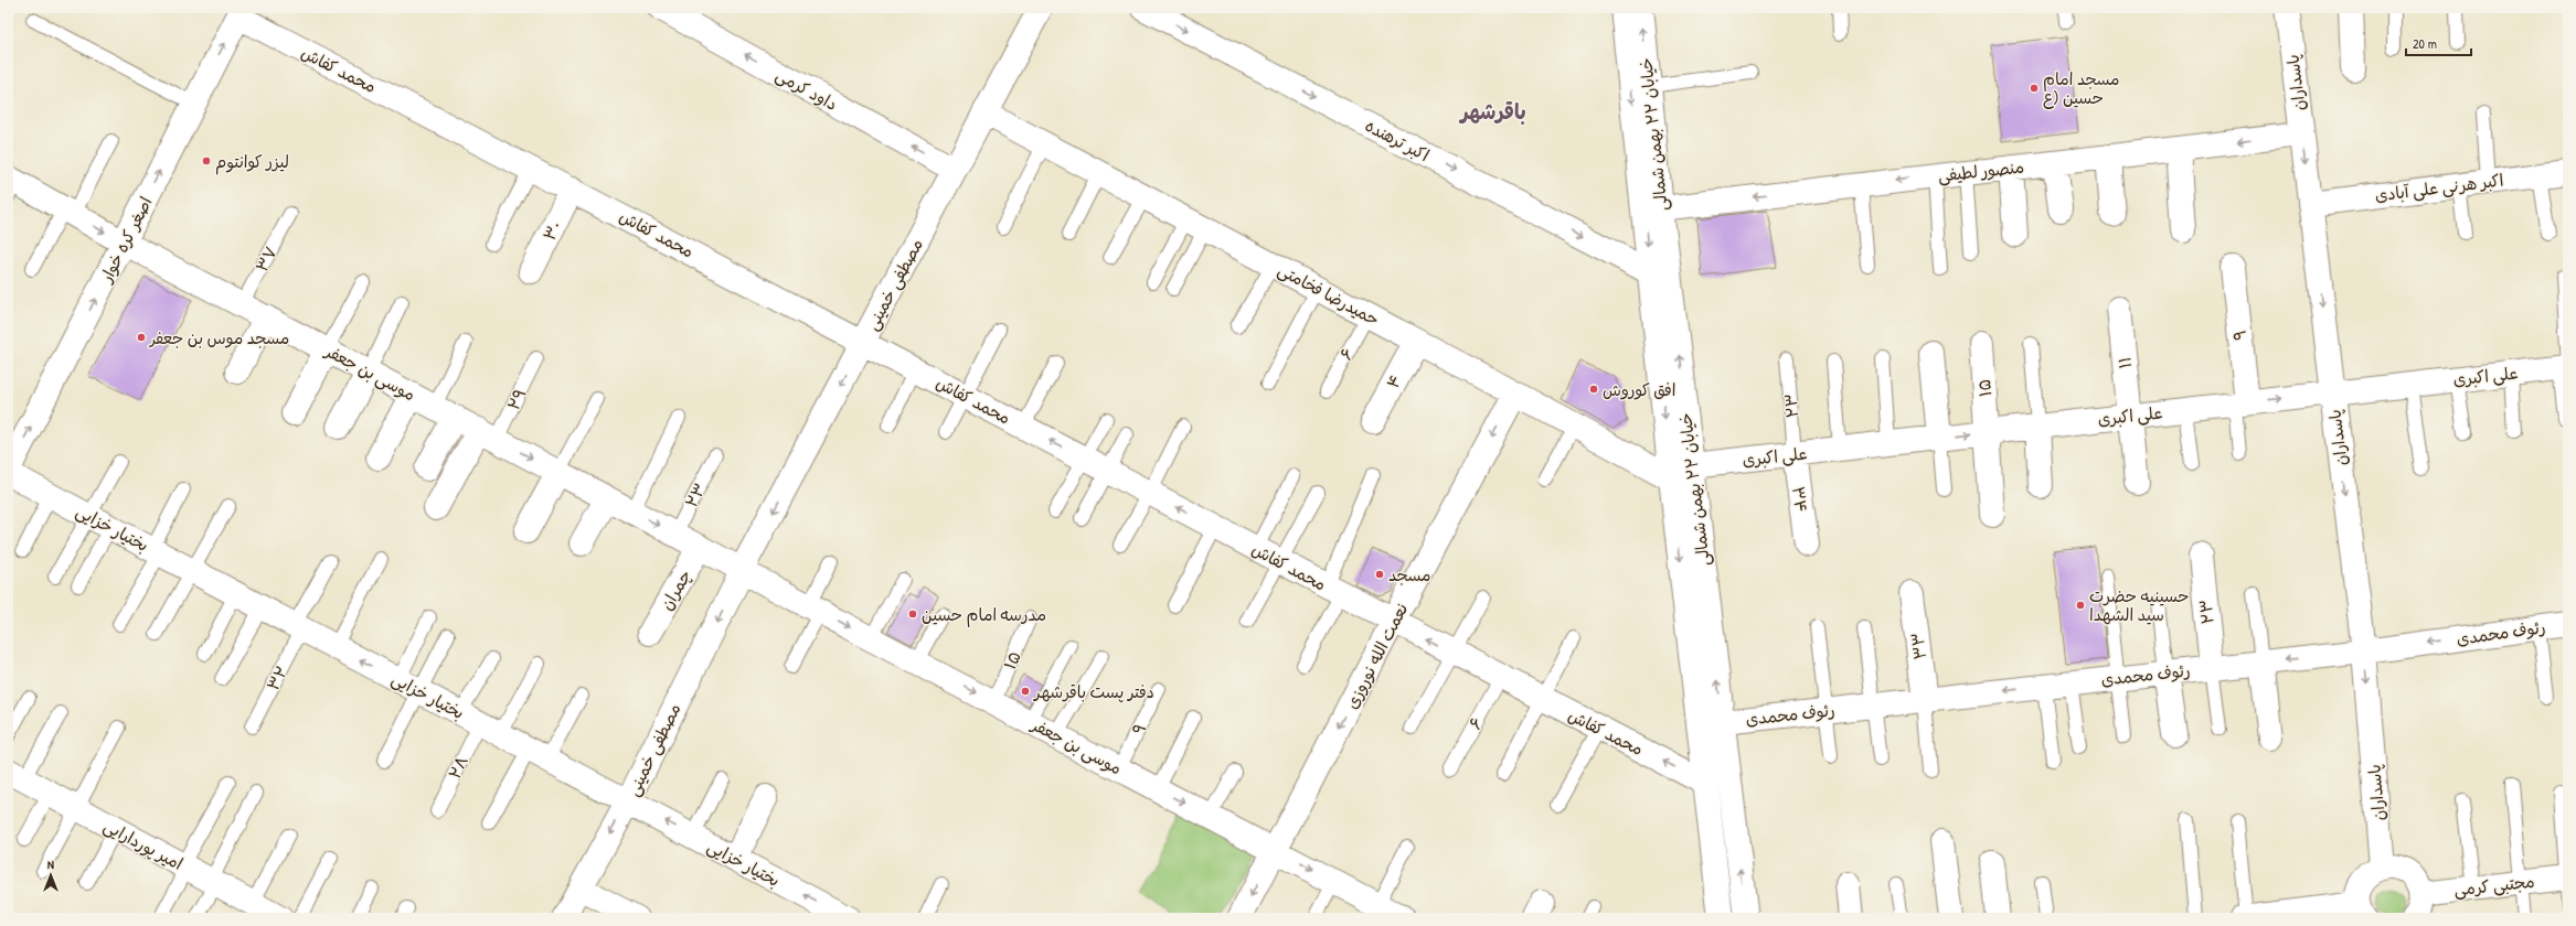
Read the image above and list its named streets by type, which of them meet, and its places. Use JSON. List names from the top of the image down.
{
  "streets": {
    "street": [
      "محمد کفاش",
      "پاسداران",
      "داود کرمی",
      "خیابان ۲۲ بهمن شمالی",
      "اکبر ترهنده",
      "منصور لطیفی",
      "اکبر هرنی علی آبادی",
      "۳۰",
      "اصغر کره خوار",
      "مصطفی خمینی",
      "حمیدرضا فخامتی",
      "۹",
      "۱۱",
      "موسی بن جعفر",
      "علی اکبری",
      "۴",
      "۱۵",
      "۲۳",
      "۳۴",
      "بختیار خزایی",
      "چمران",
      "رئوف محمدی",
      "۳۳",
      "نعمت الله نوروزی",
      "امیر پوردارایی",
      "مجتبی کرمی"
    ],
    "lane": [
      "۳۷",
      "۶",
      "۲۹",
      "۳۲",
      "۲۸"
    ]
  },
  "crossings": [
    ["محمد کفاش", "خیابان ۲۲ بهمن شمالی"],
    ["محمد کفاش", "۳۰"],
    ["محمد کفاش", "اصغر کره خوار"],
    ["محمد کفاش", "مصطفی خمینی"],
    ["محمد کفاش", "۶"],
    ["محمد کفاش", "نعمت الله نوروزی"],
    ["پاسداران", "منصور لطیفی"],
    ["پاسداران", "اکبر هرنی علی آبادی"],
    ["پاسداران", "علی اکبری"],
    ["پاسداران", "رئوف محمدی"],
    ["داود کرمی", "مصطفی خمینی"],
    ["خیابان ۲۲ بهمن شمالی", "اکبر ترهنده"],
    ["خیابان ۲۲ بهمن شمالی", "منصور لطیفی"],
    ["خیابان ۲۲ بهمن شمالی", "حمیدرضا فخامتی"],
    ["خیابان ۲۲ بهمن شمالی", "علی اکبری"],
    ["خیابان ۲۲ بهمن شمالی", "رئوف محمدی"],
    ["اصغر کره خوار", "موسی بن جعفر"],
    ["اصغر کره خوار", "بختیار خزایی"],
    ["۳۷", "موسی بن جعفر"],
    ["مصطفی خمینی", "حمیدرضا فخامتی"],
    ["مصطفی خمینی", "موسی بن جعفر"],
    ["مصطفی خمینی", "بختیار خزایی"],
    ["حمیدرضا فخامتی", "۶"],
    ["حمیدرضا فخامتی", "۴"],
    ["حمیدرضا فخامتی", "نعمت الله نوروزی"],
    ["۹", "موسی بن جعفر"],
    ["۹", "علی اکبری"],
    ["۱۱", "علی اکبری"],
    ["موسی بن جعفر", "۱۵"],
    ["موسی بن جعفر", "۲۹"],
    ["موسی بن جعفر", "۲۳"],
    ["موسی بن جعفر", "چمران"],
    ["موسی بن جعفر", "نعمت الله نوروزی"],
    ["علی اکبری", "۱۵"],
    ["علی اکبری", "۲۳"],
    ["علی اکبری", "۳۴"],
    ["۲۳", "۳۴"],
    ["۲۳", "رئوف محمدی"],
    ["بختیار خزایی", "۳۲"],
    ["بختیار خزایی", "۲۸"],
    ["رئوف محمدی", "۳۳"]
  ],
  "one_way": [
    "داود کرمی",
    "اکبر ترهنده",
    "منصور لطیفی",
    "اصغر کره خوار",
    "مصطفی خمینی",
    "رئوف محمدی",
    "نعمت الله نوروزی"
  ],
  "districts": ["باقرشهر"],
  "places": [
    "مسجد امام حسین (ع",
    "لیزر کوانتوم",
    "مسجد موس بن جعفر",
    "افق کوروش",
    "مسجد",
    "حسینیه حضرت سید الشهدا",
    "مدرسه امام حسین",
    "دفتر پست باقرشهر"
  ],
  "scale_bar": "20 m",
  "north": "top"
}
